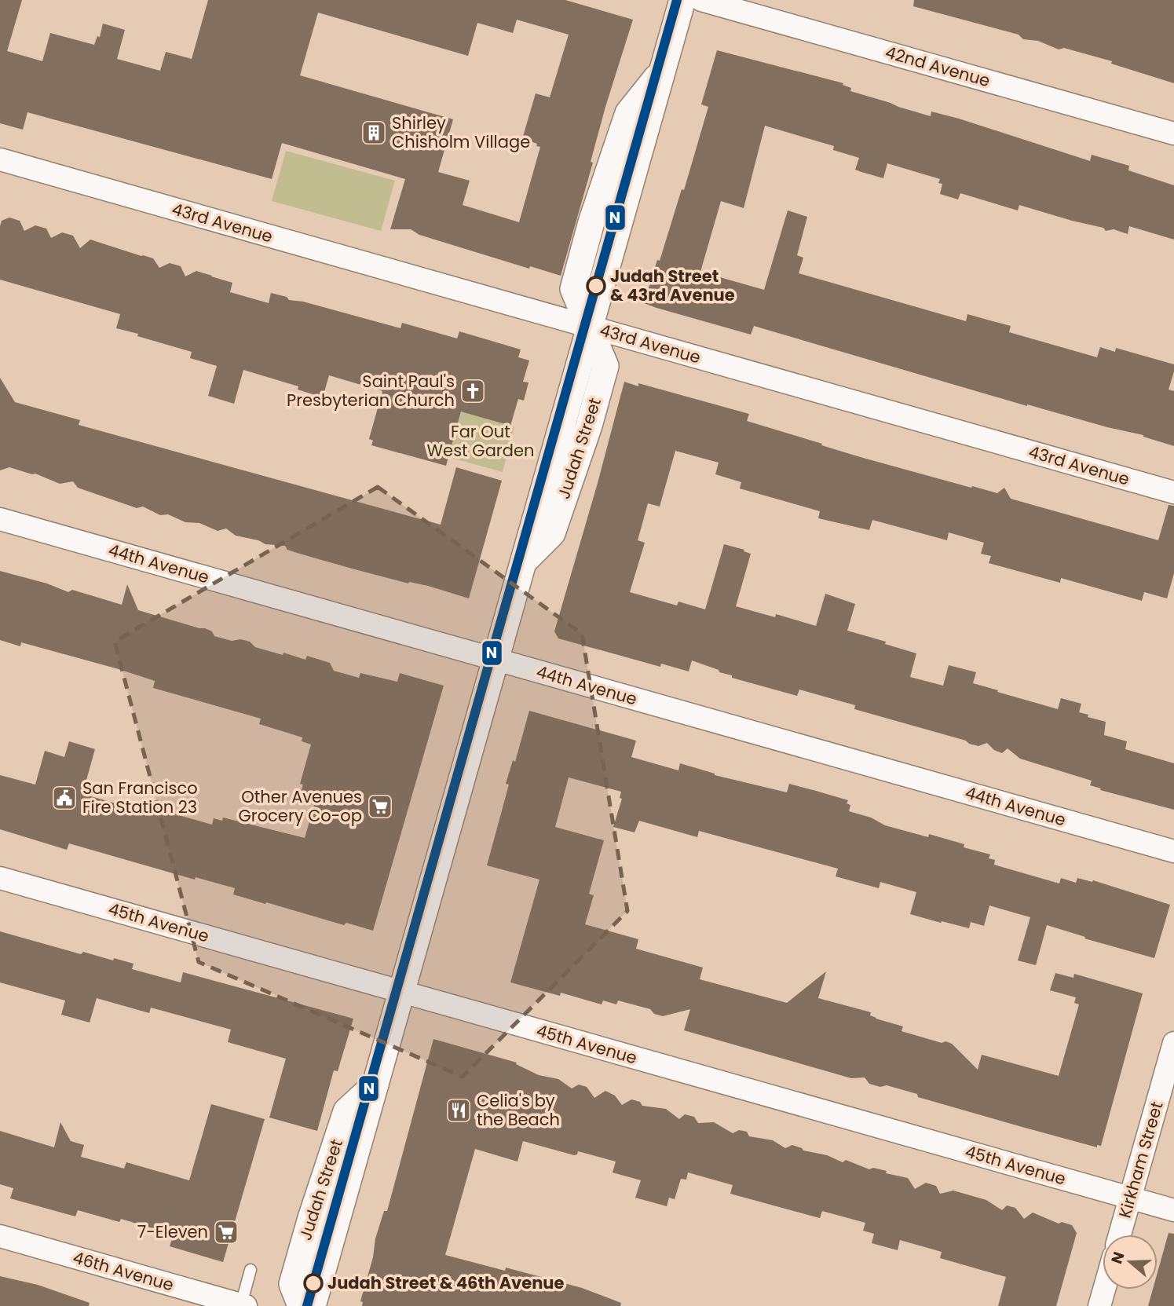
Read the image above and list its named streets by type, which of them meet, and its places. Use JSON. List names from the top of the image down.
{
  "streets": {
    "street": [
      "42nd Avenue",
      "43rd Avenue",
      "Judah Street",
      "44th Avenue",
      "45th Avenue",
      "Kirkham Street",
      "46th Avenue"
    ]
  },
  "crossings": [
    ["43rd Avenue", "Judah Street"],
    ["Judah Street", "44th Avenue"],
    ["Judah Street", "45th Avenue"],
    ["45th Avenue", "Kirkham Street"]
  ],
  "parks": ["Far Out West Garden"],
  "places": {
    "building": ["Shirley Chisholm Village"],
    "other": ["Judah Street & 43rd Avenue", "Judah Street & 46th Avenue"],
    "church": ["Saint Paul's Presbyterian Church"],
    "public building": ["San Francisco Fire Station 23"],
    "supermarket": ["Other Avenues Grocery Co-op", "7-Eleven"],
    "restaurant": ["Celia's by the Beach"]
  },
  "lines": ["transit line N"],
  "north": "left"
}
